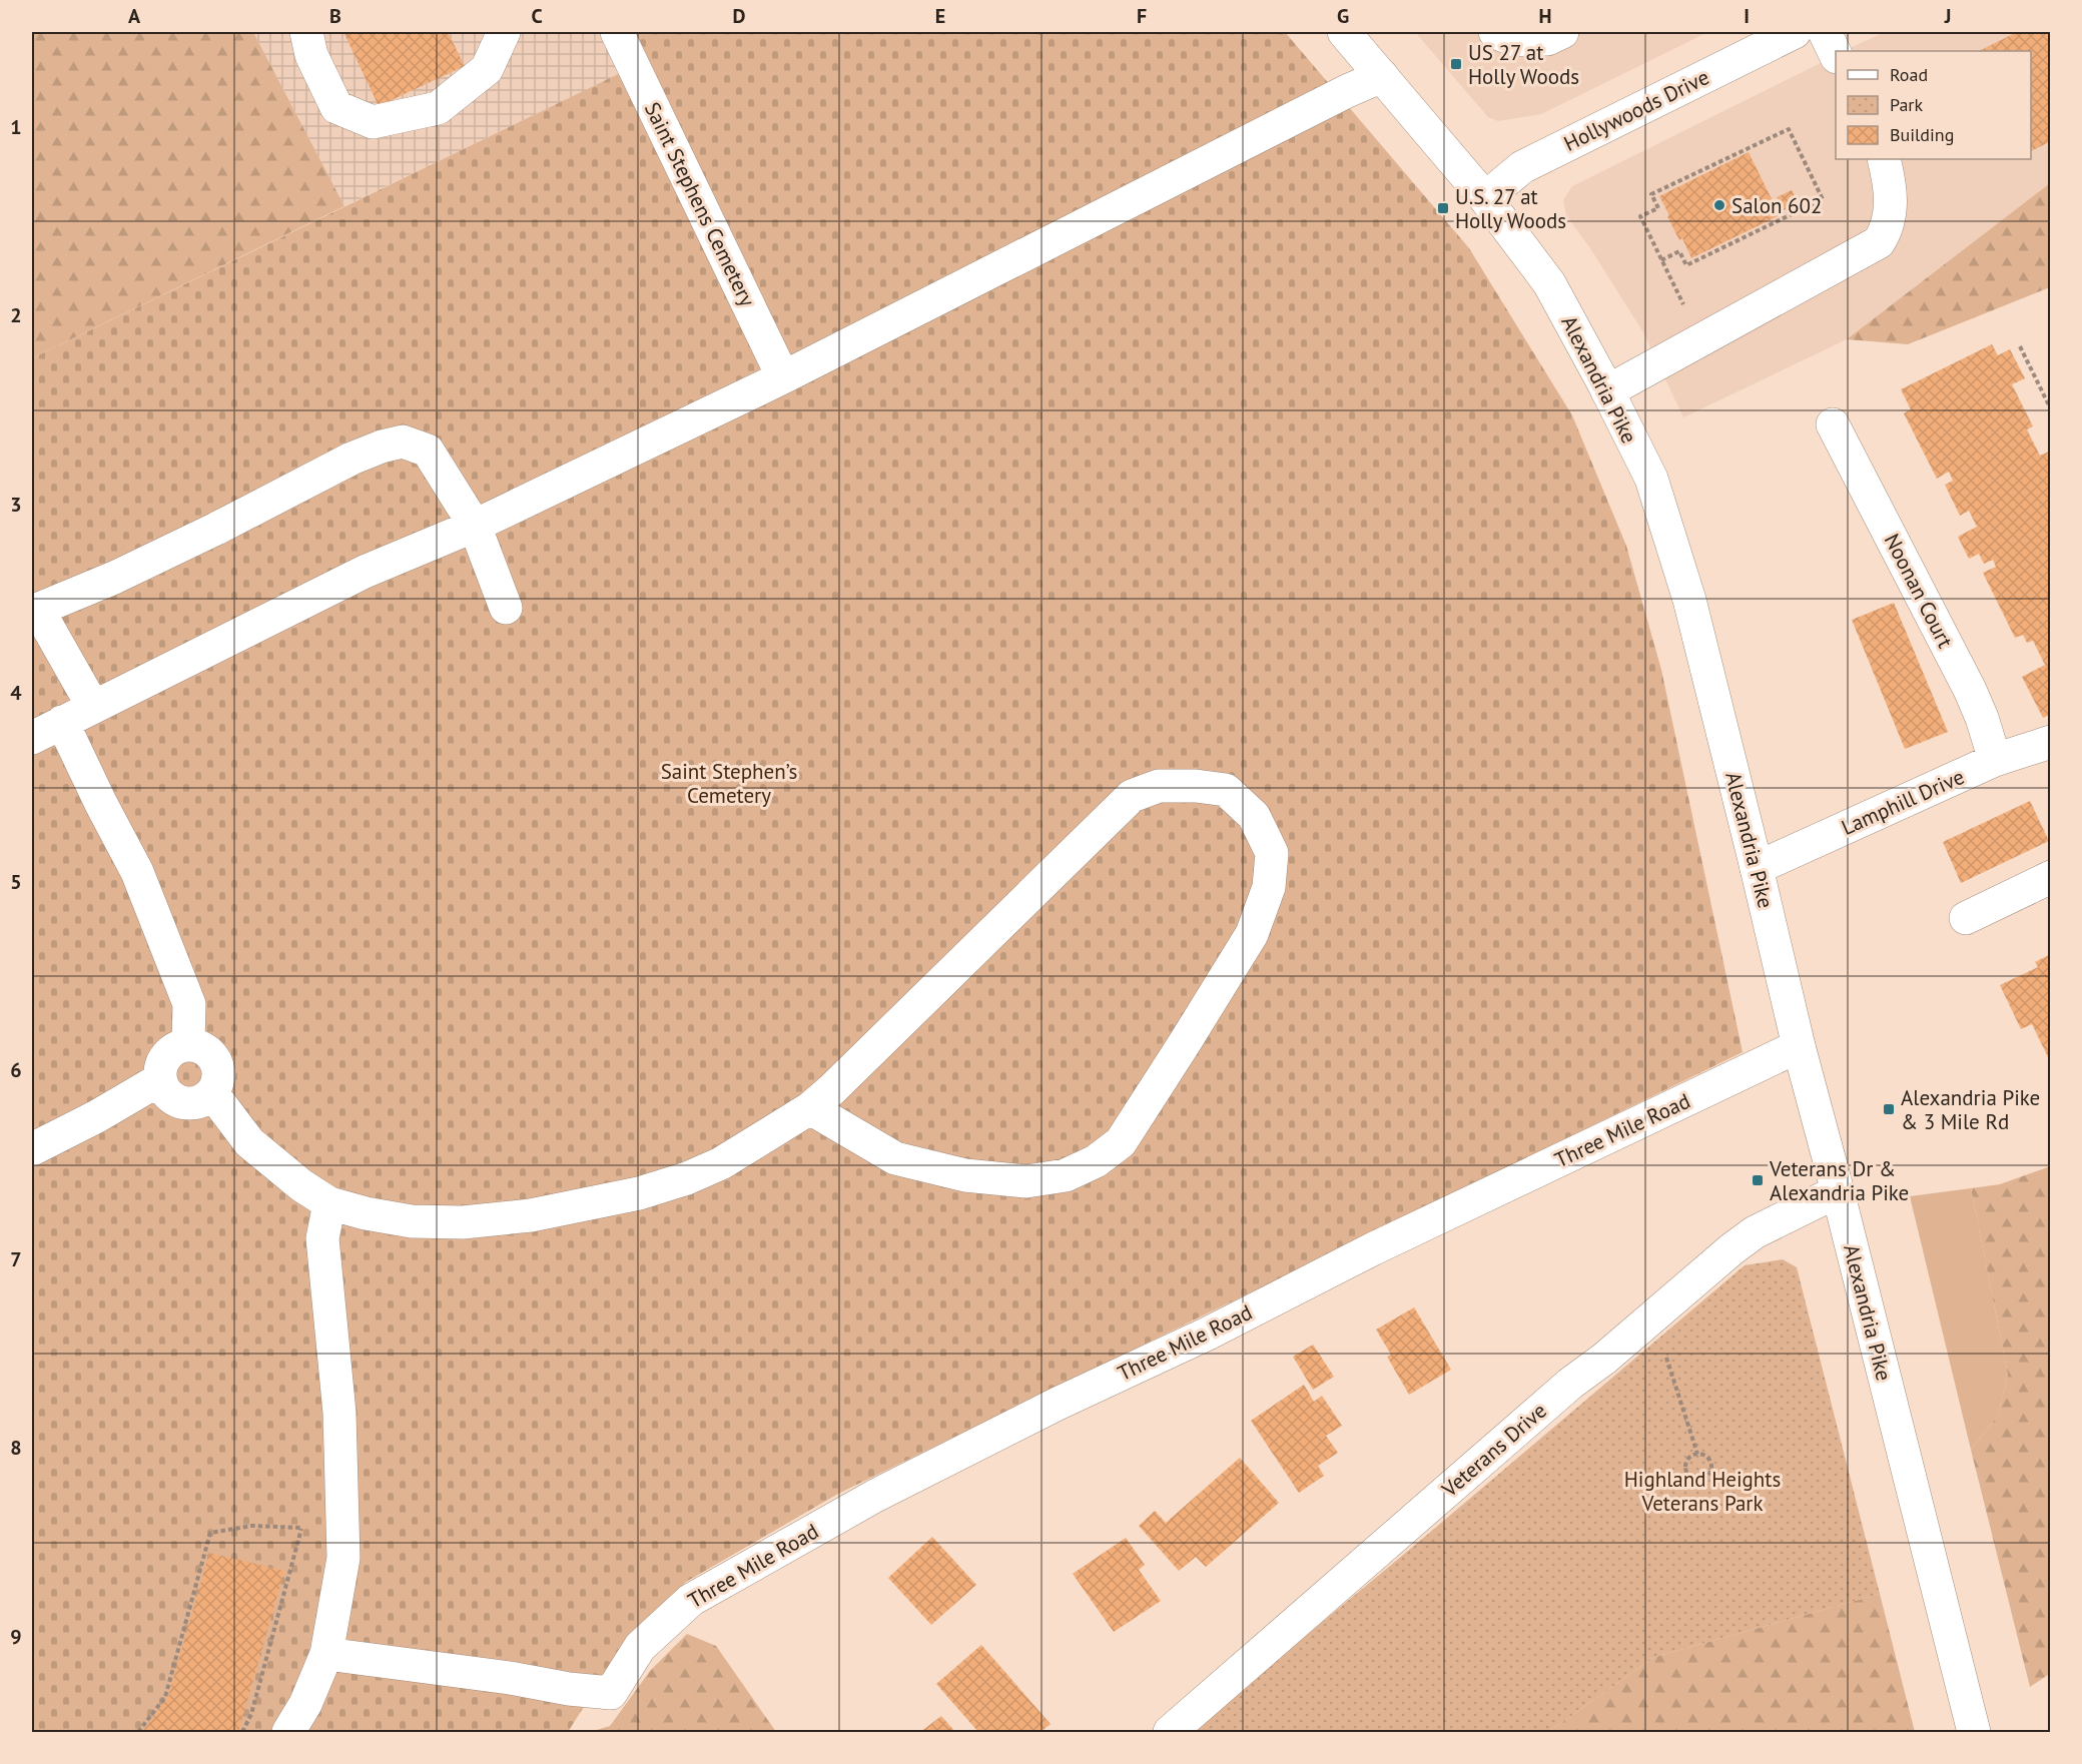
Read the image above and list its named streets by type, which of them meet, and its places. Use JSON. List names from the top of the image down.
{
  "streets": {
    "street": [
      "Hollywoods Drive",
      "Saint Stephens Cemetery",
      "Alexandria Pike",
      "Noonan Court",
      "Lamphill Drive",
      "Three Mile Road",
      "Veterans Drive"
    ]
  },
  "crossings": [
    ["Hollywoods Drive", "Alexandria Pike"],
    ["Alexandria Pike", "Lamphill Drive"],
    ["Alexandria Pike", "Three Mile Road"],
    ["Alexandria Pike", "Veterans Drive"],
    ["Noonan Court", "Lamphill Drive"]
  ],
  "parks": ["Saint Stephen’s Cemetery", "Highland Heights Veterans Park"],
  "places": {
    "transit": [
      "US 27 at Holly Woods",
      "U.S. 27 at Holly Woods",
      "Alexandria Pike & 3 Mile Rd",
      "Veterans Dr & Alexandria Pike"
    ],
    "other": ["Salon 602"]
  },
  "legend": ["Road", "Park", "Building"],
  "grid": {
    "columns": [
      "A",
      "B",
      "C",
      "D",
      "E",
      "F",
      "G",
      "H",
      "I",
      "J"
    ],
    "rows": [
      "1",
      "2",
      "3",
      "4",
      "5",
      "6",
      "7",
      "8",
      "9"
    ]
  }
}
